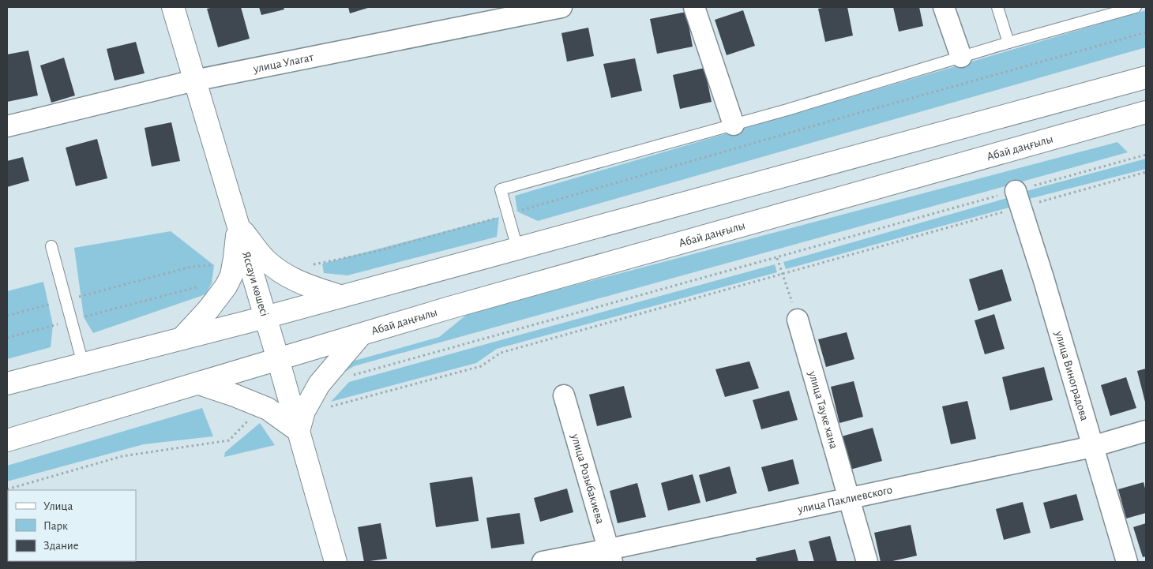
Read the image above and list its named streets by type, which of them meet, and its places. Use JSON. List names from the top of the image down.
{
  "streets": {
    "main road": ["Абай даңғылы", "Яссауи көшесі"],
    "street": [
      "улица Улагат",
      "улица Виноградова",
      "улица Тауке хана",
      "улица Розыбакиева",
      "улица Паклиевского"
    ]
  },
  "crossings": [
    ["улица Улагат", "Яссауи көшесі"],
    ["Абай даңғылы", "Яссауи көшесі"],
    ["улица Виноградова", "улица Паклиевского"],
    ["улица Тауке хана", "улица Паклиевского"],
    ["улица Розыбакиева", "улица Паклиевского"]
  ],
  "legend": ["Улица", "Парк", "Здание"]
}
